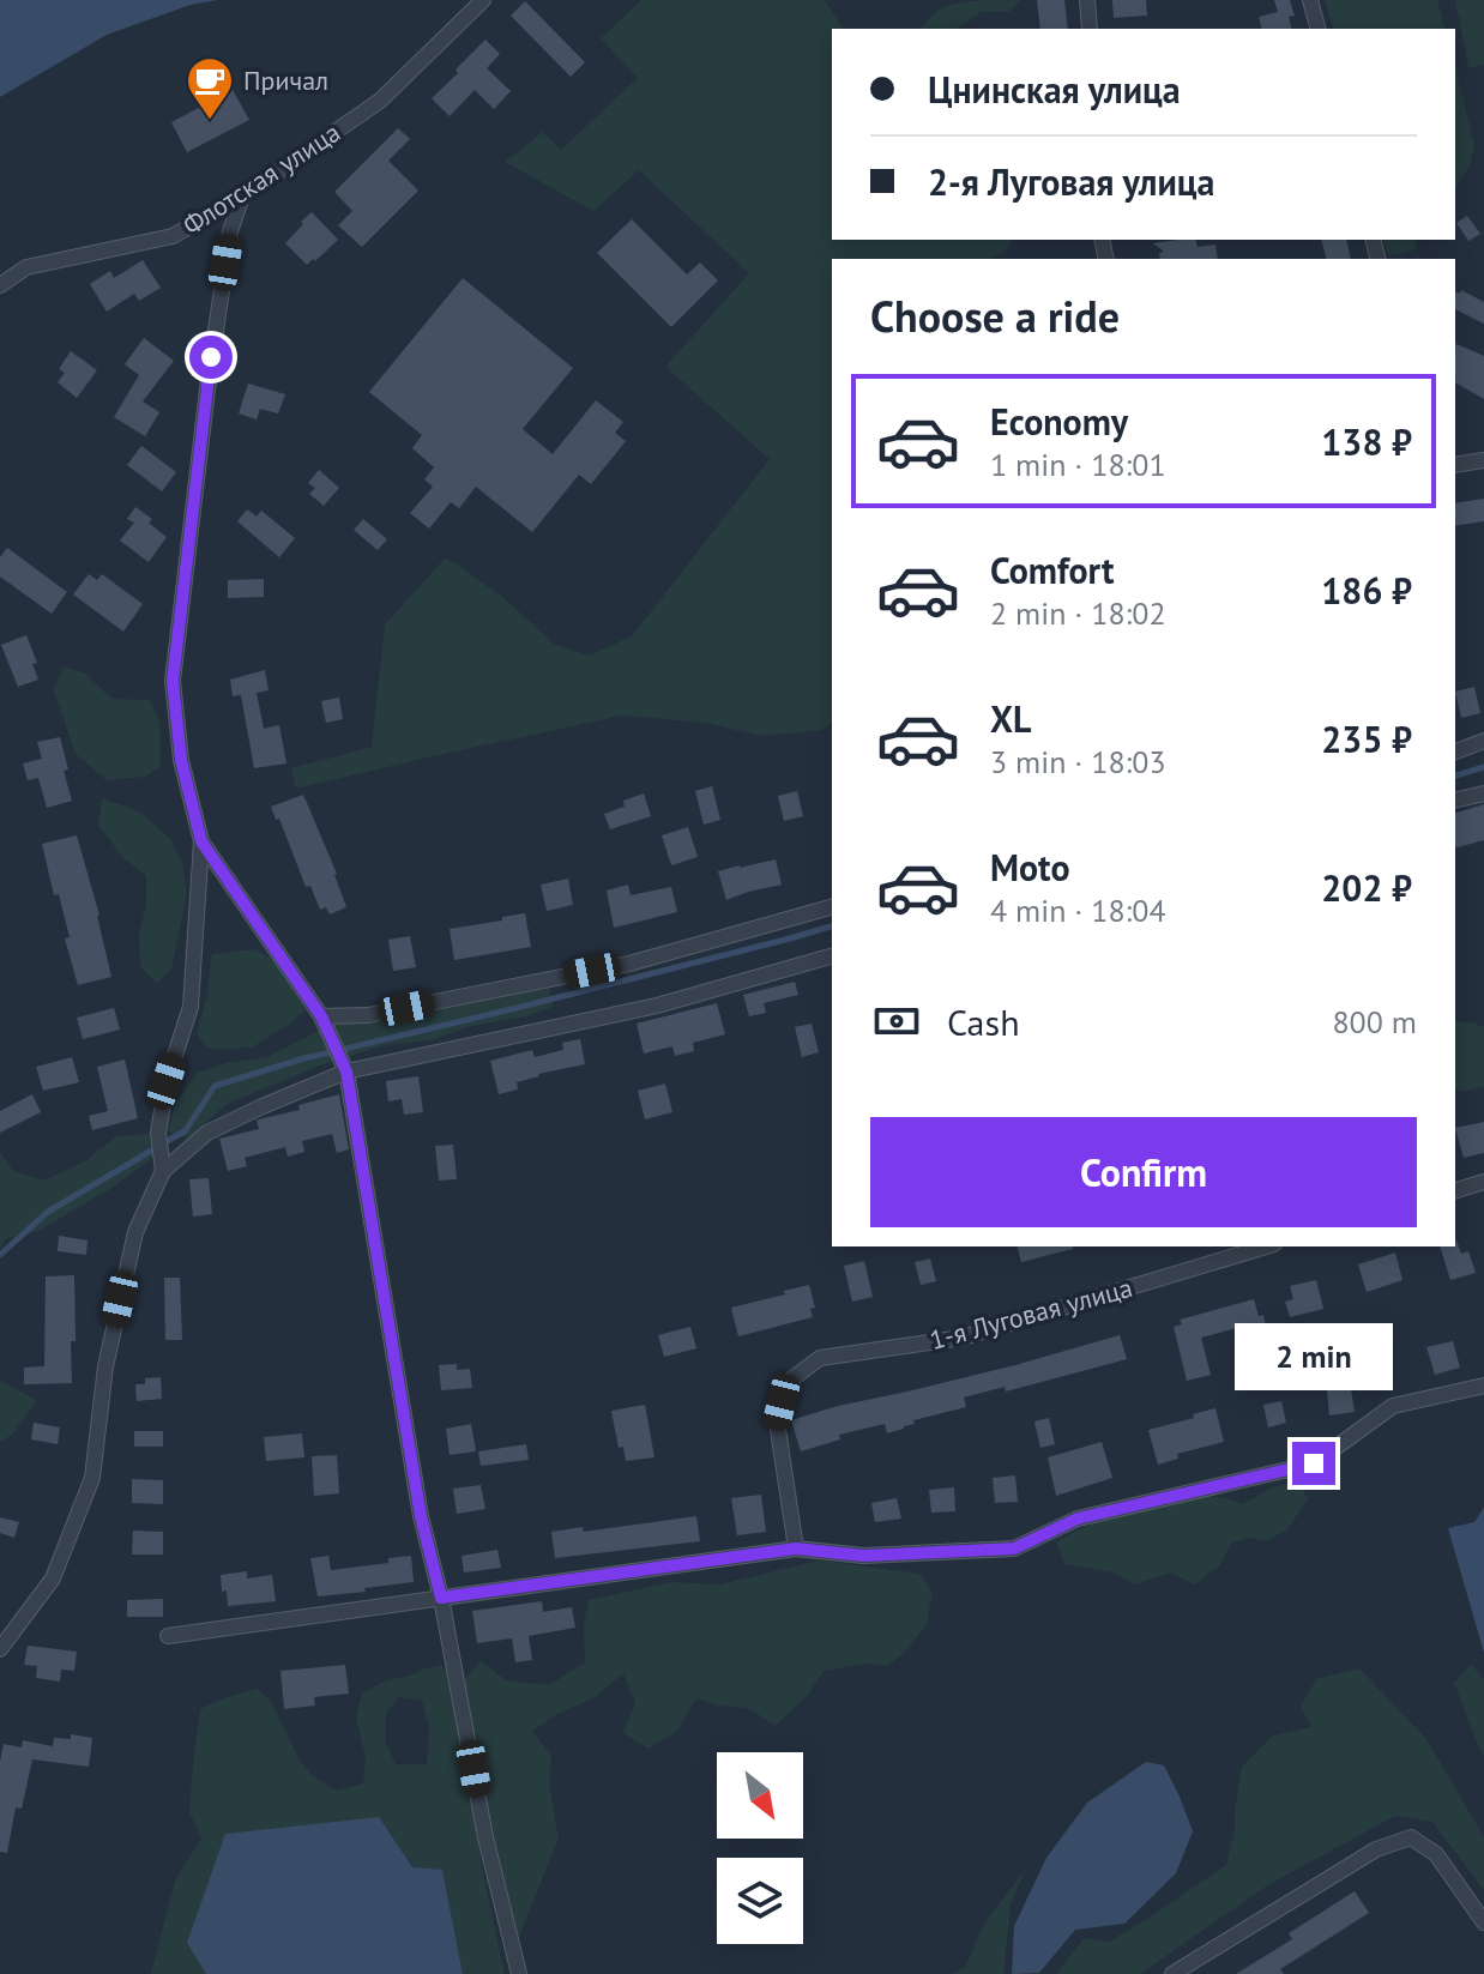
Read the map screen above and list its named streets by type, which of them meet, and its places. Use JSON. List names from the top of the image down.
{
  "streets": {
    "street": ["Флотская улица", "1-я Луговая улица"]
  },
  "places": {
    "cafe": ["Причал"]
  },
  "north": "bottom right",
  "page": {
    "banner": ["Цнинская улица", "2-я Луговая улица"],
    "heading": "Choose a ride",
    "list": [
      {
        "name": "Economy",
        "note": "1 min · 18:01",
        "value": "138 ₽"
      },
      {
        "name": "Comfort",
        "note": "2 min · 18:02",
        "value": "186 ₽"
      },
      {
        "name": "XL",
        "note": "3 min · 18:03",
        "value": "235 ₽"
      },
      {
        "name": "Moto",
        "note": "4 min · 18:04",
        "value": "202 ₽"
      }
    ],
    "pay": ["Cash", "800 m"],
    "buttons": "Confirm",
    "bubble": "2 min"
  }
}
